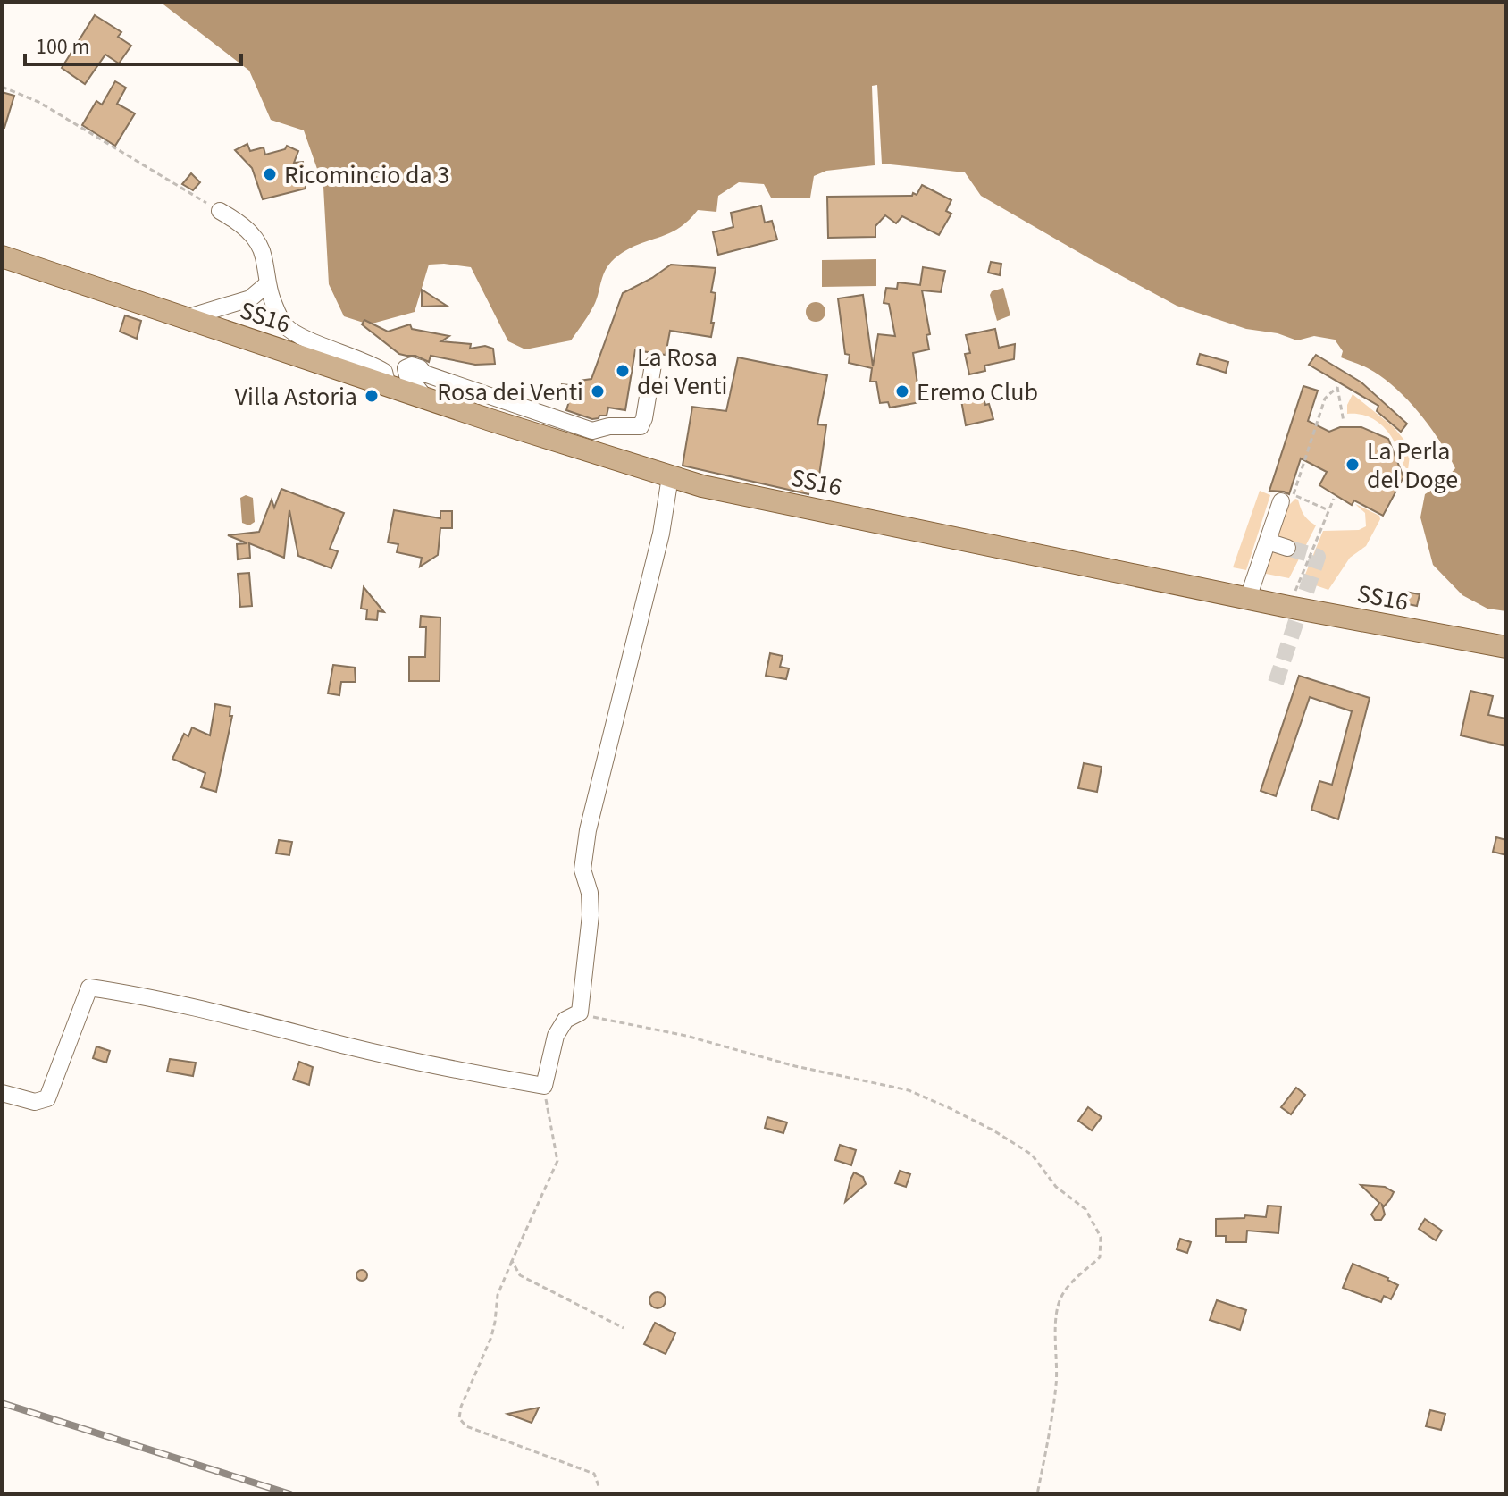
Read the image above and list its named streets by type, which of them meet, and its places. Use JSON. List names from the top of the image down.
{
  "streets": {
    "main road": ["SS16"]
  },
  "places": [
    "Ricomincio da 3",
    "La Rosa dei Venti",
    "Rosa dei Venti",
    "Eremo Club",
    "Villa Astoria",
    "La Perla del Doge"
  ],
  "scale_bar": "100 m"
}
